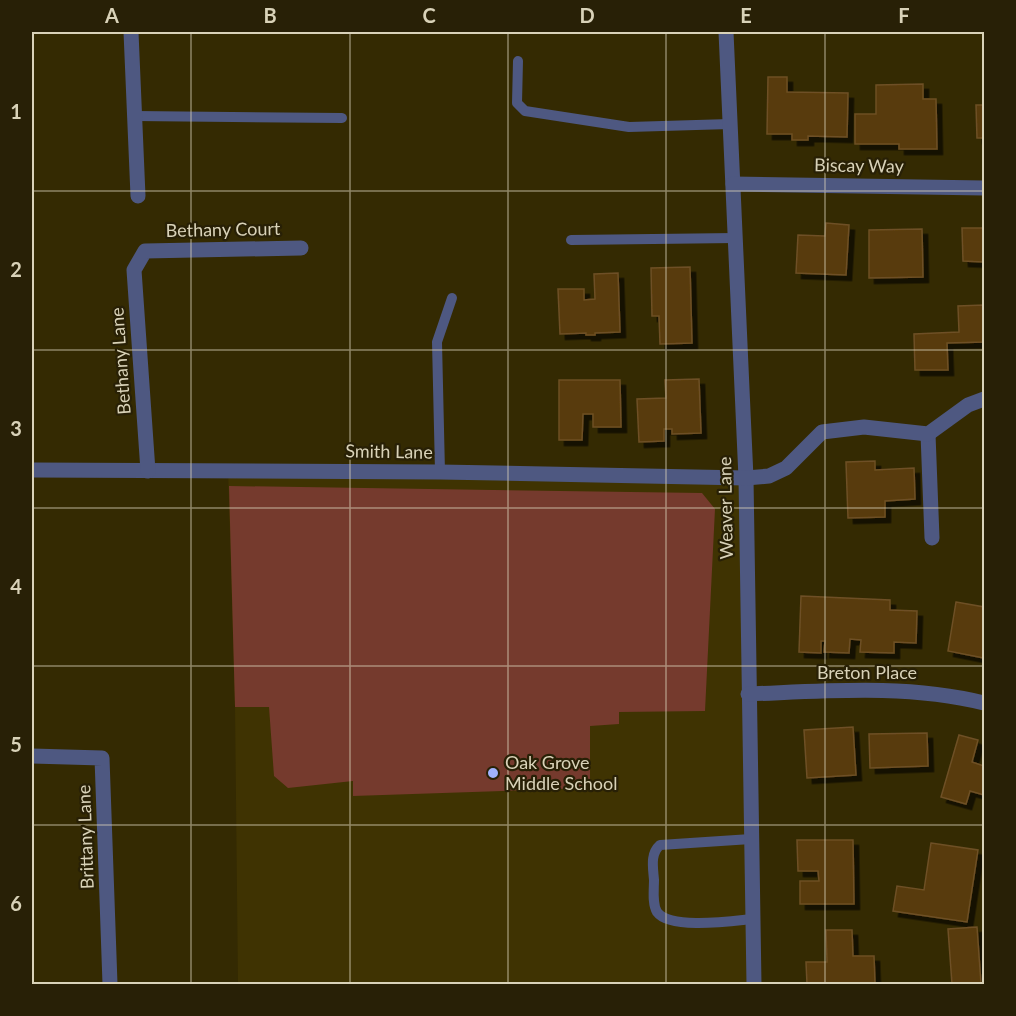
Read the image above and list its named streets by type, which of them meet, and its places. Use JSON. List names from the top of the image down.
{
  "streets": {
    "street": [
      "Biscay Way",
      "Bethany Court",
      "Bethany Lane",
      "Smith Lane",
      "Weaver Lane",
      "Breton Place",
      "Brittany Lane"
    ]
  },
  "crossings": [
    ["Biscay Way", "Weaver Lane"],
    ["Bethany Court", "Bethany Lane"],
    ["Bethany Lane", "Smith Lane"],
    ["Smith Lane", "Weaver Lane"],
    ["Weaver Lane", "Breton Place"]
  ],
  "places": ["Oak Grove Middle School"],
  "grid": {
    "columns": [
      "A",
      "B",
      "C",
      "D",
      "E",
      "F"
    ],
    "rows": [
      "1",
      "2",
      "3",
      "4",
      "5",
      "6"
    ]
  }
}
